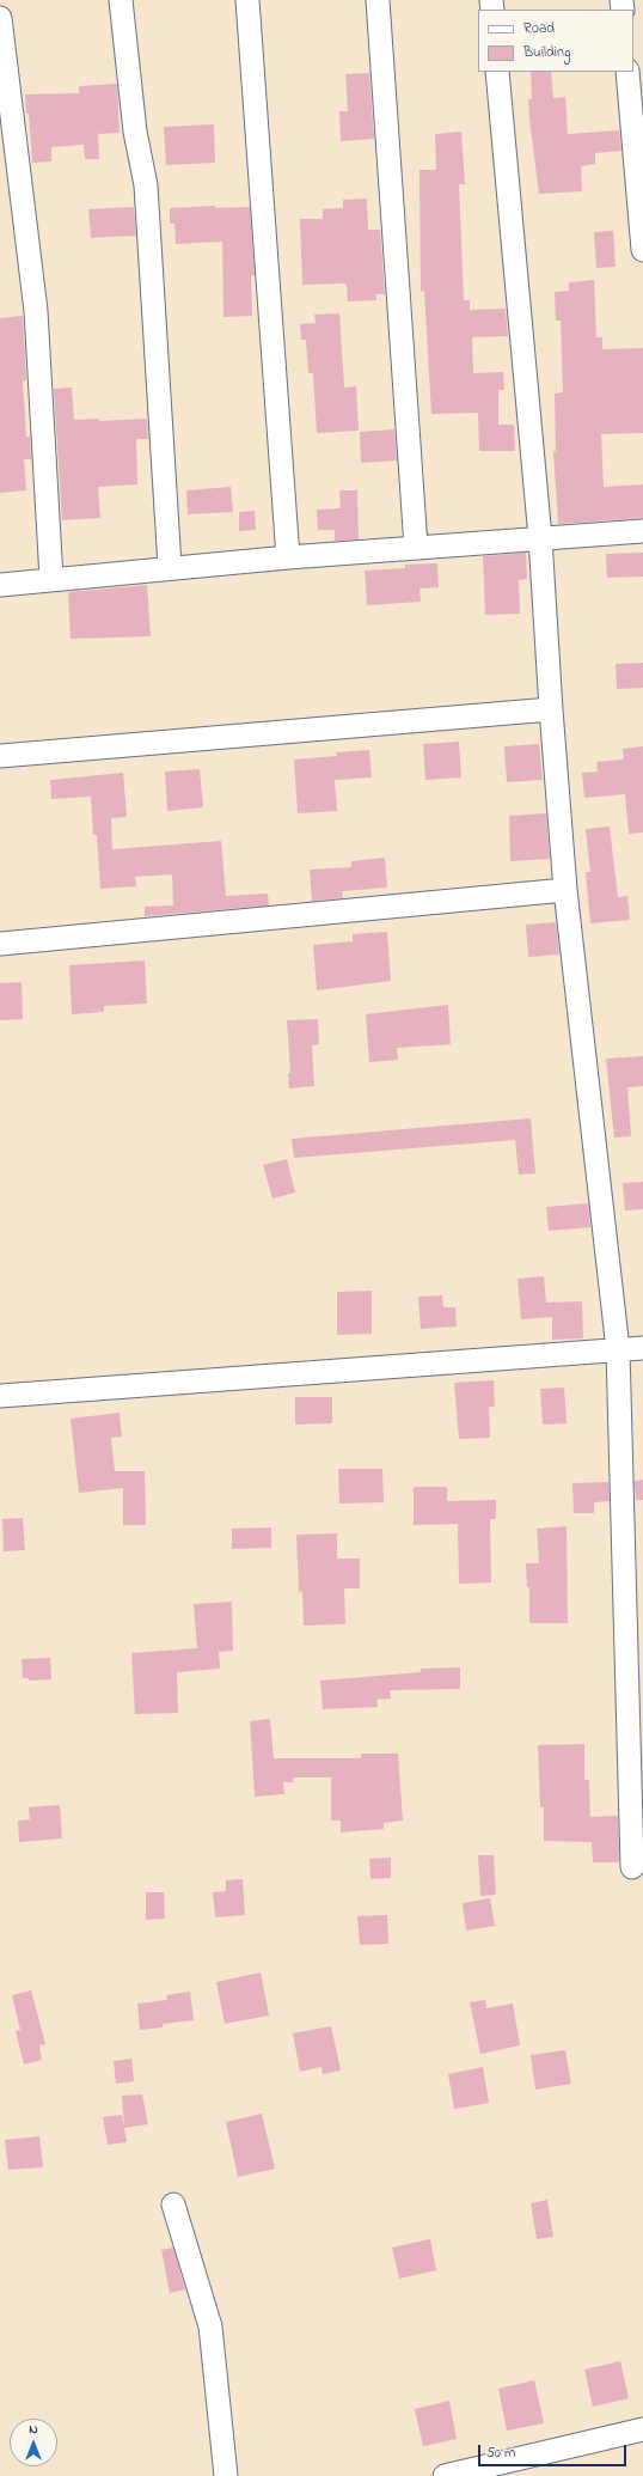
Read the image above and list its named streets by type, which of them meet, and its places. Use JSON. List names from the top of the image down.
{
  "legend": ["Road", "Building"],
  "scale_bar": "50 m",
  "north": "top"
}
